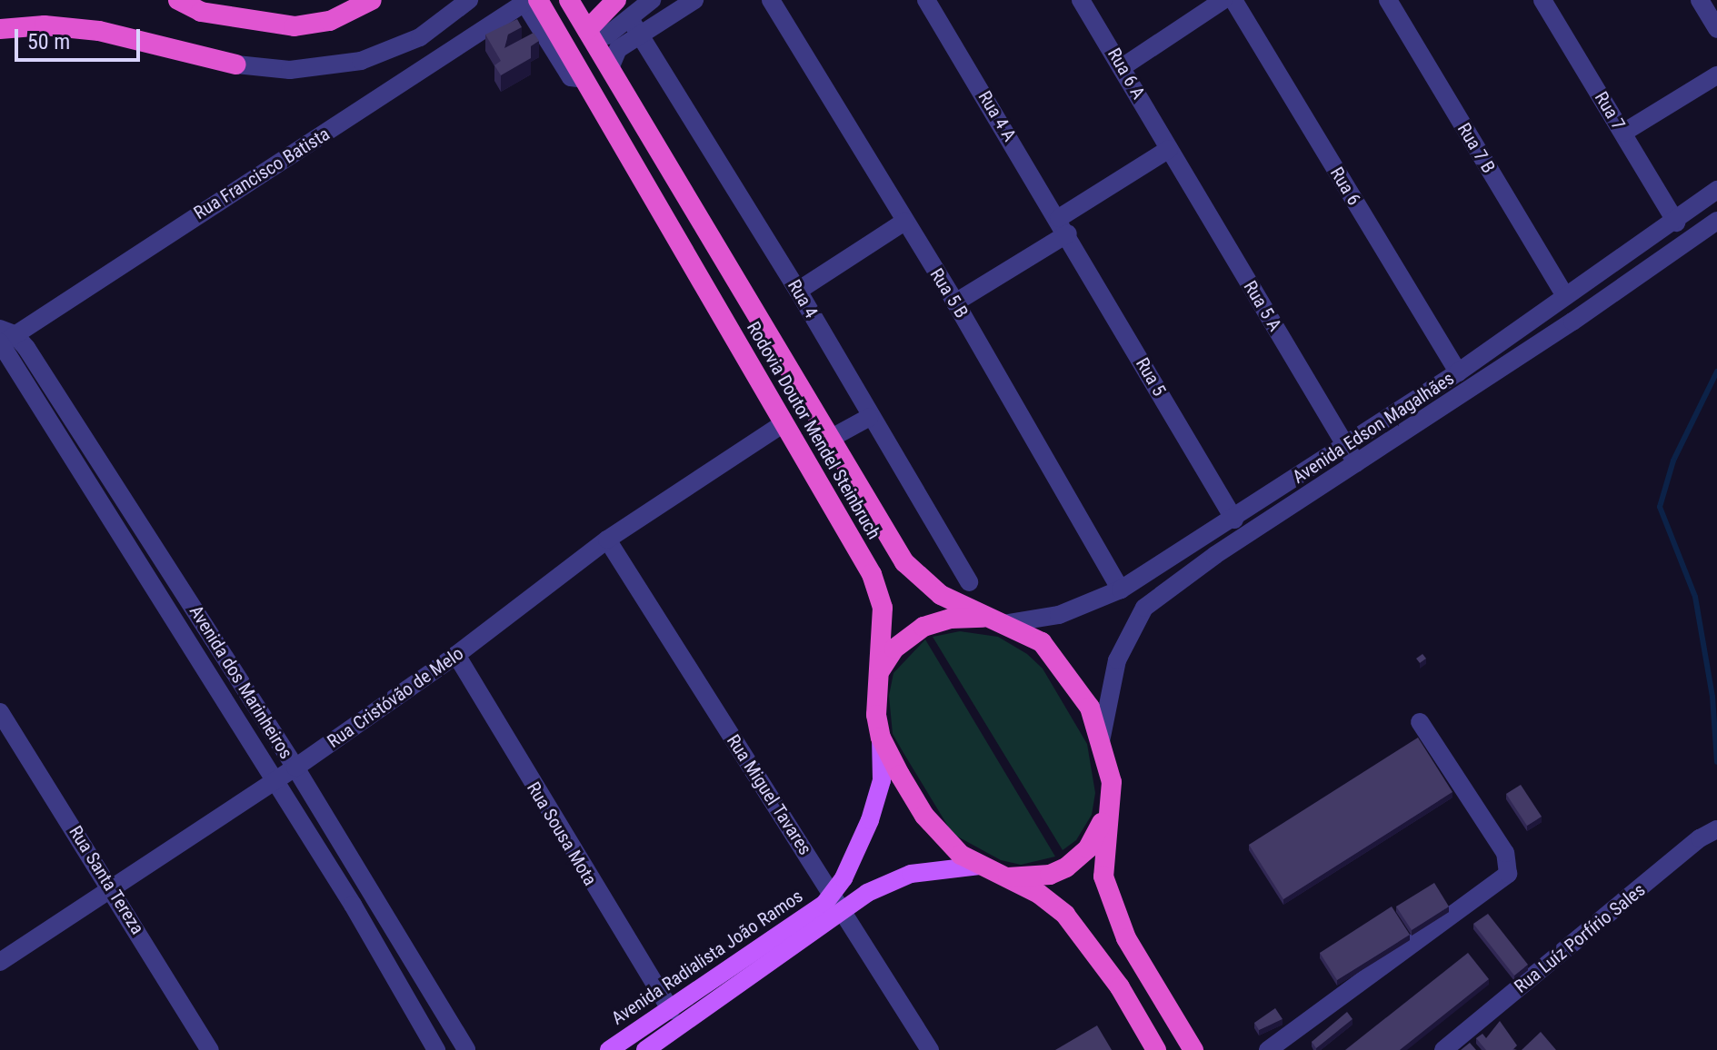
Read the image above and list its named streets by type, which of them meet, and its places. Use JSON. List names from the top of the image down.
{
  "streets": {
    "highway": ["Rodovia Doutor Mendel Steinbruch"],
    "main road": ["Avenida Radialista João Ramos"],
    "street": [
      "Rua 6 A",
      "Rua 7",
      "Rua 4 A",
      "Rua 7 B",
      "Rua Francisco Batista",
      "Rua 6",
      "Rua 5 B",
      "Rua 4",
      "Rua 5 A",
      "Rua 5",
      "Avenida Edson Magalhães",
      "Avenida dos Marinheiros",
      "Rua Cristóvão de Melo",
      "Rua Miguel Tavares",
      "Rua Sousa Mota",
      "Rua Santa Tereza",
      "Rua Luíz Porfírio Sales"
    ]
  },
  "crossings": [
    ["Rua 6 A", "Rua 5 A"],
    ["Rua 7", "Avenida Edson Magalhães"],
    ["Rua 4 A", "Rua 5"],
    ["Rua 7 B", "Avenida Edson Magalhães"],
    ["Rua Francisco Batista", "Rodovia Doutor Mendel Steinbruch"],
    ["Rua Francisco Batista", "Avenida dos Marinheiros"],
    ["Rua 6", "Avenida Edson Magalhães"],
    ["Rua 5 B", "Avenida Edson Magalhães"],
    ["Rua 5 A", "Avenida Edson Magalhães"],
    ["Rua 5", "Avenida Edson Magalhães"],
    ["Avenida Edson Magalhães", "Rodovia Doutor Mendel Steinbruch"],
    ["Avenida Edson Magalhães", "Avenida Radialista João Ramos"],
    ["Rodovia Doutor Mendel Steinbruch", "Rua Cristóvão de Melo"],
    ["Rodovia Doutor Mendel Steinbruch", "Avenida Radialista João Ramos"],
    ["Avenida dos Marinheiros", "Rua Cristóvão de Melo"],
    ["Rua Cristóvão de Melo", "Rua Miguel Tavares"],
    ["Rua Cristóvão de Melo", "Rua Sousa Mota"],
    ["Rua Cristóvão de Melo", "Rua Santa Tereza"],
    ["Rua Miguel Tavares", "Avenida Radialista João Ramos"],
    ["Rua Sousa Mota", "Avenida Radialista João Ramos"]
  ],
  "scale_bar": "50 m"
}
